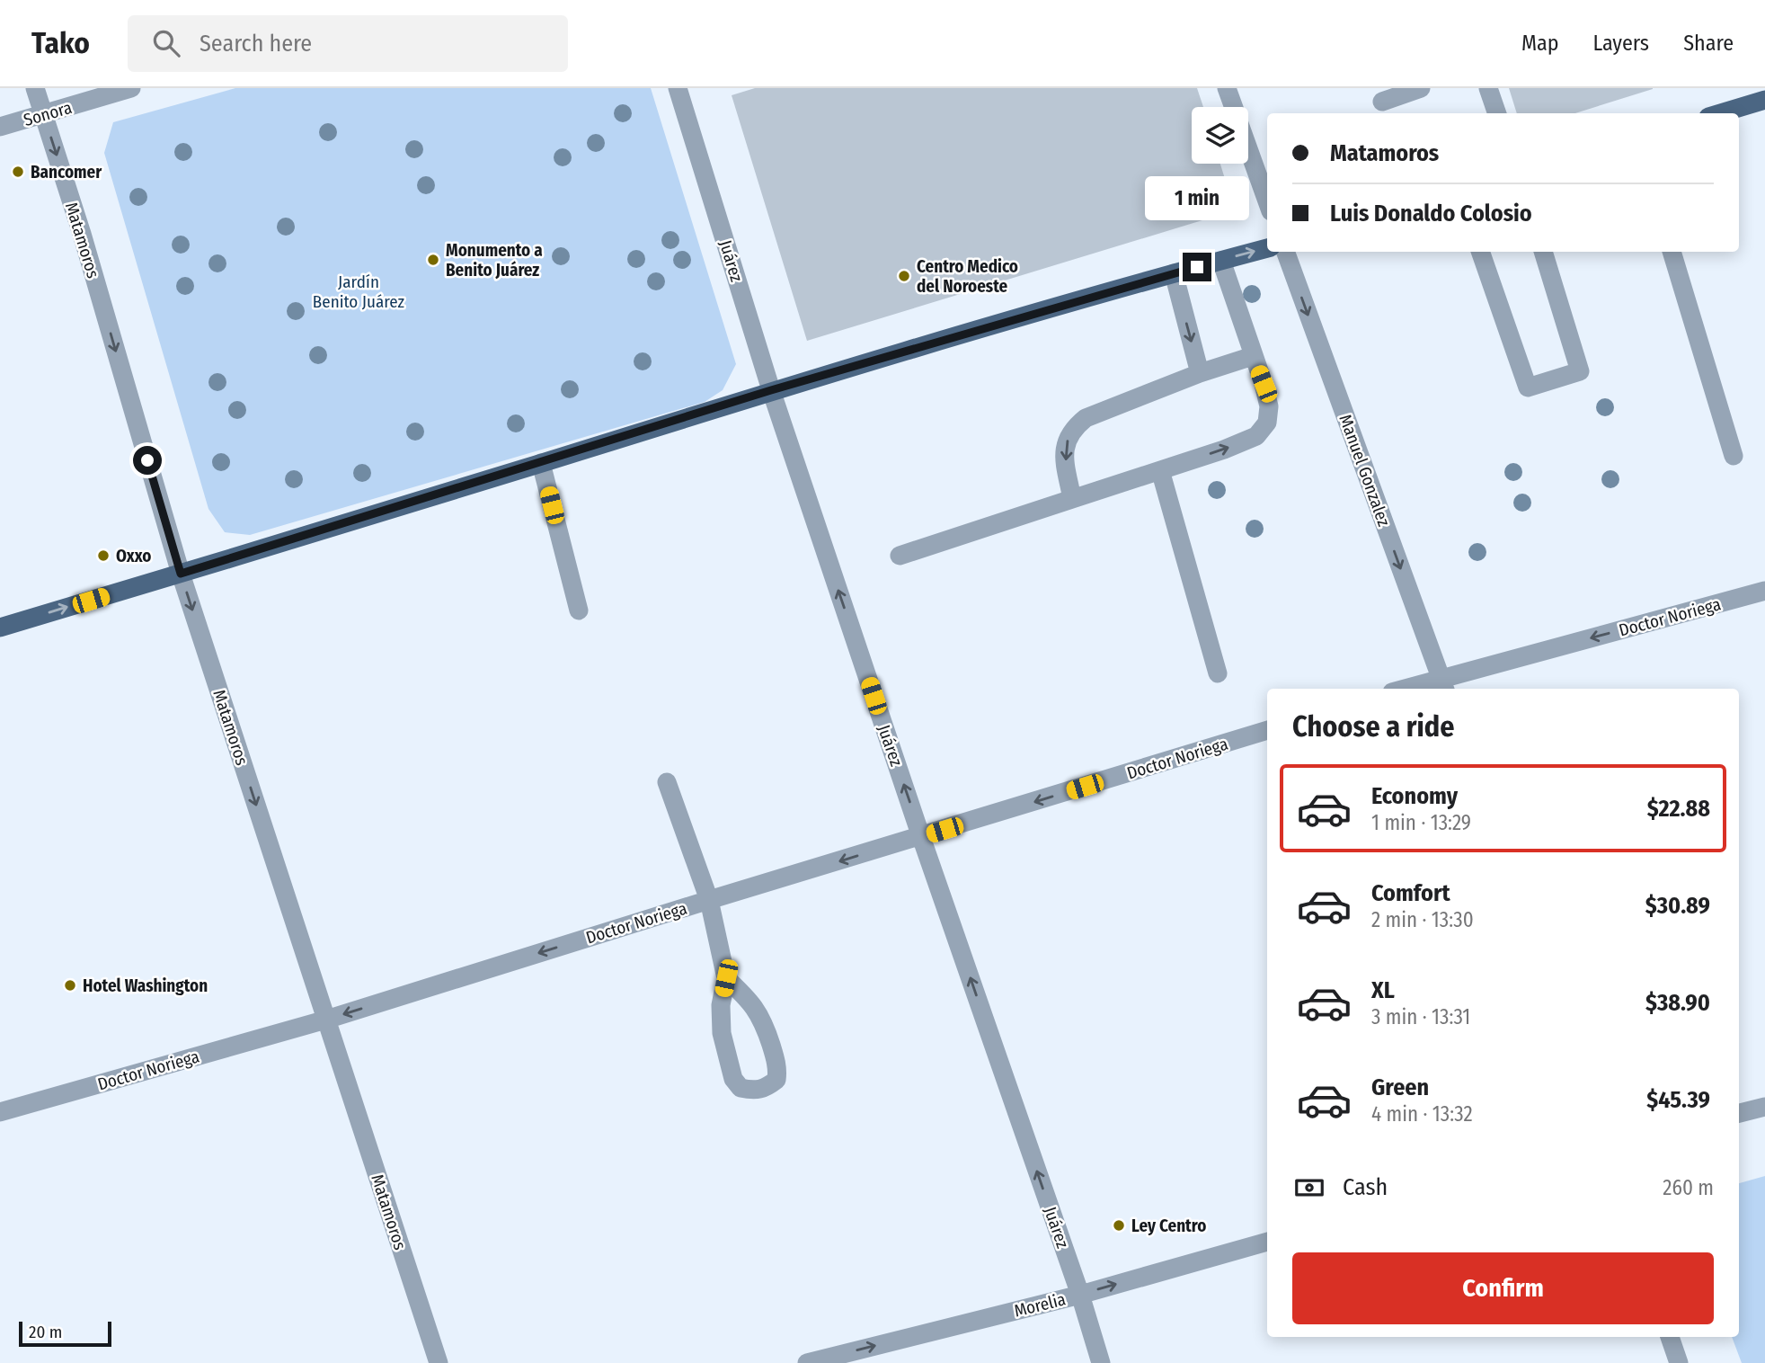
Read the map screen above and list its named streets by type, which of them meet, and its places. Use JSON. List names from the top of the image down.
{
  "streets": {
    "street": [
      "Sonora",
      "Matamoros",
      "Juárez",
      "Manuel Gonzalez",
      "Doctor Noriega",
      "Morelia"
    ]
  },
  "crossings": [
    ["Sonora", "Matamoros"],
    ["Matamoros", "Doctor Noriega"],
    ["Juárez", "Doctor Noriega"],
    ["Juárez", "Morelia"],
    ["Manuel Gonzalez", "Doctor Noriega"]
  ],
  "one_way": [
    "Matamoros",
    "Juárez",
    "Doctor Noriega",
    "Morelia"
  ],
  "parks": ["Jardín Benito Juárez"],
  "places": [
    "Bancomer",
    "Monumento a Benito Juárez",
    "Centro Medico del Noroeste",
    "Oxxo",
    "Hotel Washington",
    "Ley Centro"
  ],
  "scale_bar": "20 m",
  "page": {
    "header": "Tako",
    "search": "Search here",
    "nav": ["Map", "Layers", "Share"],
    "banner": ["Matamoros", "Luis Donaldo Colosio"],
    "bubble": "1 min",
    "heading": "Choose a ride",
    "list": [
      {
        "name": "Economy",
        "note": "1 min · 13:29",
        "value": "$22.88"
      },
      {
        "name": "Comfort",
        "note": "2 min · 13:30",
        "value": "$30.89"
      },
      {
        "name": "XL",
        "note": "3 min · 13:31",
        "value": "$38.90"
      },
      {
        "name": "Green",
        "note": "4 min · 13:32",
        "value": "$45.39"
      }
    ],
    "pay": ["Cash", "260 m"],
    "buttons": "Confirm",
    "scale": "20 m"
  }
}
